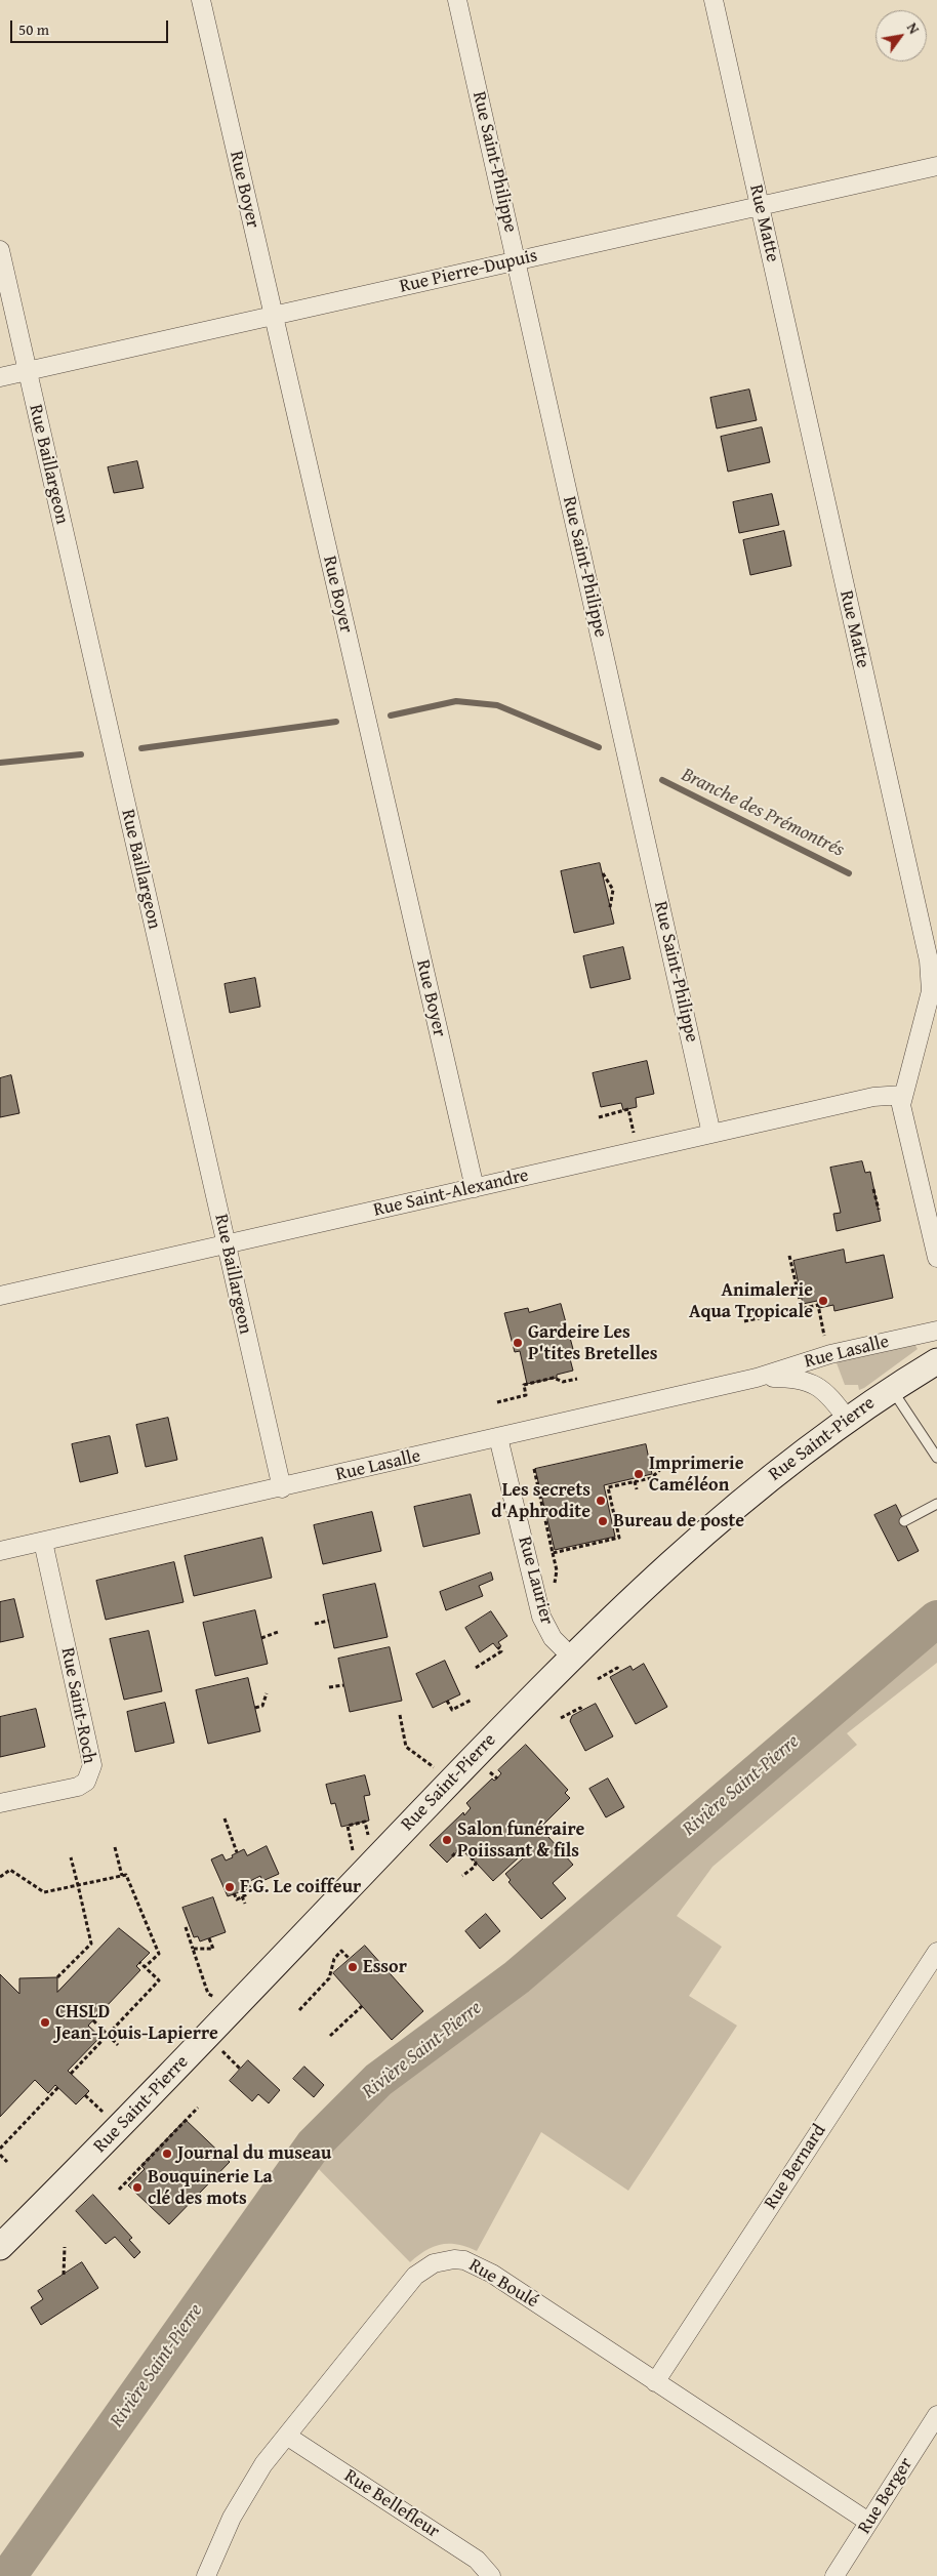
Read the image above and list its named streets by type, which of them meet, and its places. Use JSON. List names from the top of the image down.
{
  "streets": {
    "main road": ["Rue Saint-Pierre"],
    "street": [
      "Rue Saint-Philippe",
      "Rue Boyer",
      "Rue Matte",
      "Rue Pierre-Dupuis",
      "Rue Baillargeon",
      "Rue Saint-Alexandre",
      "Rue Lasalle",
      "Rue Laurier",
      "Rue Saint-Roch",
      "Rue Bernard",
      "Rue Boulé",
      "Rue Berger",
      "Rue Bellefleur"
    ]
  },
  "crossings": [
    ["Rue Saint-Philippe", "Rue Pierre-Dupuis"],
    ["Rue Saint-Philippe", "Rue Saint-Alexandre"],
    ["Rue Boyer", "Rue Pierre-Dupuis"],
    ["Rue Boyer", "Rue Saint-Alexandre"],
    ["Rue Matte", "Rue Pierre-Dupuis"],
    ["Rue Matte", "Rue Saint-Alexandre"],
    ["Rue Pierre-Dupuis", "Rue Baillargeon"],
    ["Rue Baillargeon", "Rue Saint-Alexandre"],
    ["Rue Baillargeon", "Rue Lasalle"],
    ["Rue Lasalle", "Rue Saint-Pierre"],
    ["Rue Lasalle", "Rue Laurier"],
    ["Rue Lasalle", "Rue Saint-Roch"],
    ["Rue Saint-Pierre", "Rue Laurier"],
    ["Rue Bernard", "Rue Boulé"],
    ["Rue Boulé", "Rue Berger"],
    ["Rue Boulé", "Rue Bellefleur"]
  ],
  "water": ["Branche des Prémontrés", "Rivière Saint-Pierre"],
  "places": [
    "Animalerie Aqua Tropicale",
    "Gardeire Les P'tites Bretelles",
    "Imprimerie Caméléon",
    "Les secrets d'Aphrodite",
    "Bureau de poste",
    "Salon funéraire Poiissant & fils",
    "F.G. Le coiffeur",
    "Essor",
    "CHSLD Jean-Louis-Lapierre",
    "Journal du museau",
    "Bouquinerie La clé des mots"
  ],
  "scale_bar": "50 m",
  "north": "top right"
}
